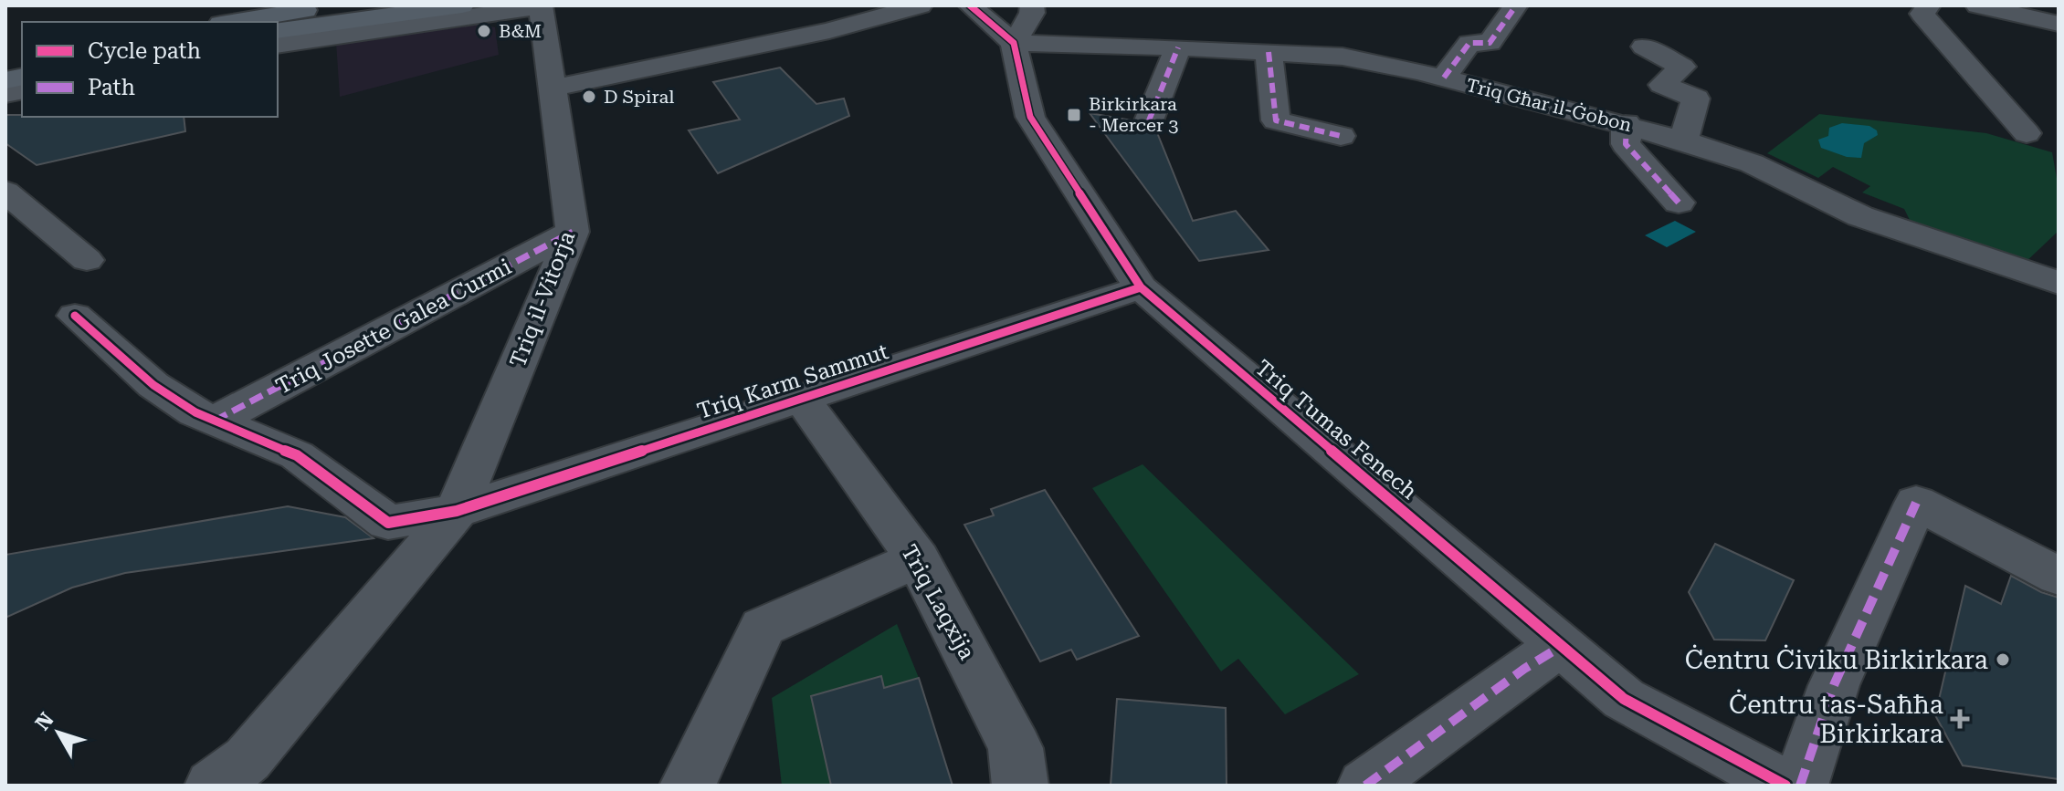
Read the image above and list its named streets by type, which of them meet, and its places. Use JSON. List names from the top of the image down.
{
  "streets": {
    "street": [
      "Triq Għar il-Ġobon",
      "Triq il-Vitorja",
      "Triq Josette Galea Curmi",
      "Triq Karm Sammut",
      "Triq Tumas Fenech",
      "Triq Laqxija"
    ]
  },
  "crossings": [
    ["Triq Għar il-Ġobon", "Triq Tumas Fenech"],
    ["Triq il-Vitorja", "Triq Josette Galea Curmi"],
    ["Triq il-Vitorja", "Triq Karm Sammut"],
    ["Triq Karm Sammut", "Triq Tumas Fenech"],
    ["Triq Karm Sammut", "Triq Laqxija"]
  ],
  "places": {
    "other": ["B&M", "D Spiral", "Ċentru Ċiviku Birkirkara"],
    "transit": ["Birkirkara - Mercer 3"],
    "health": ["Ċentru tas-Saħħa Birkirkara"]
  },
  "legend": ["Cycle path", "Path"],
  "north": "top left"
}
